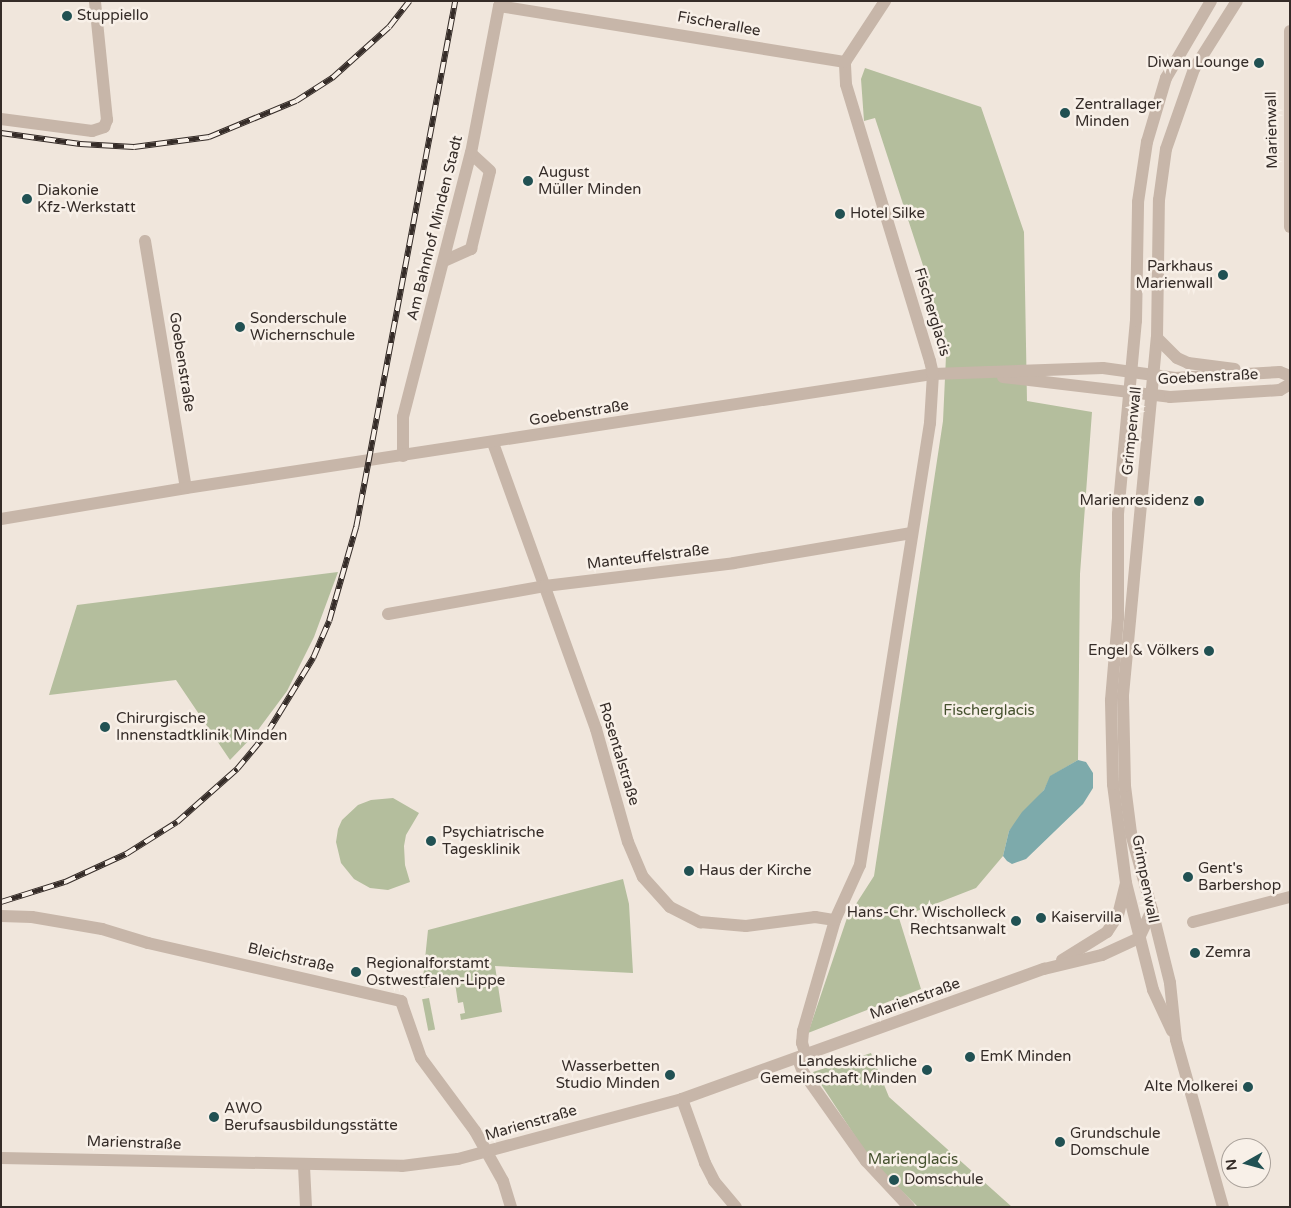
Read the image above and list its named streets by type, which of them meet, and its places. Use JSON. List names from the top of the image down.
{
  "streets": {
    "street": [
      "Fischerallee",
      "Marienwall",
      "Am Bahnhof Minden Stadt",
      "Fischerglacis",
      "Goebenstraße",
      "Grimpenwall",
      "Manteuffelstraße",
      "Rosentalstraße",
      "Bleichstraße",
      "Marienstraße"
    ]
  },
  "crossings": [
    ["Fischerallee", "Am Bahnhof Minden Stadt"],
    ["Fischerallee", "Fischerglacis"],
    ["Am Bahnhof Minden Stadt", "Goebenstraße"],
    ["Fischerglacis", "Goebenstraße"],
    ["Fischerglacis", "Manteuffelstraße"],
    ["Fischerglacis", "Rosentalstraße"],
    ["Fischerglacis", "Marienstraße"],
    ["Goebenstraße", "Grimpenwall"],
    ["Goebenstraße", "Rosentalstraße"],
    ["Grimpenwall", "Marienstraße"],
    ["Manteuffelstraße", "Rosentalstraße"],
    ["Bleichstraße", "Marienstraße"]
  ],
  "parks": ["Fischerglacis", "Marienglacis"],
  "places": [
    "Stuppiello",
    "Diwan Lounge",
    "Zentrallager Minden",
    "August Müller Minden",
    "Diakonie Kfz-Werkstatt",
    "Hotel Silke",
    "Parkhaus Marienwall",
    "Sonderschule Wichernschule",
    "Marienresidenz",
    "Engel & Völkers",
    "Chirurgische Innenstadtklinik Minden",
    "Psychiatrische Tagesklinik",
    "Haus der Kirche",
    "Gent's Barbershop",
    "Kaiservilla",
    "Hans-Chr. Wischolleck Rechtsanwalt",
    "Zemra",
    "Regionalforstamt Ostwestfalen-Lippe",
    "EmK Minden",
    "Landeskirchliche Gemeinschaft Minden",
    "Wasserbetten Studio Minden",
    "Alte Molkerei",
    "AWO Berufsausbildungsstätte",
    "Grundschule Domschule",
    "Domschule"
  ],
  "north": "left"
}
